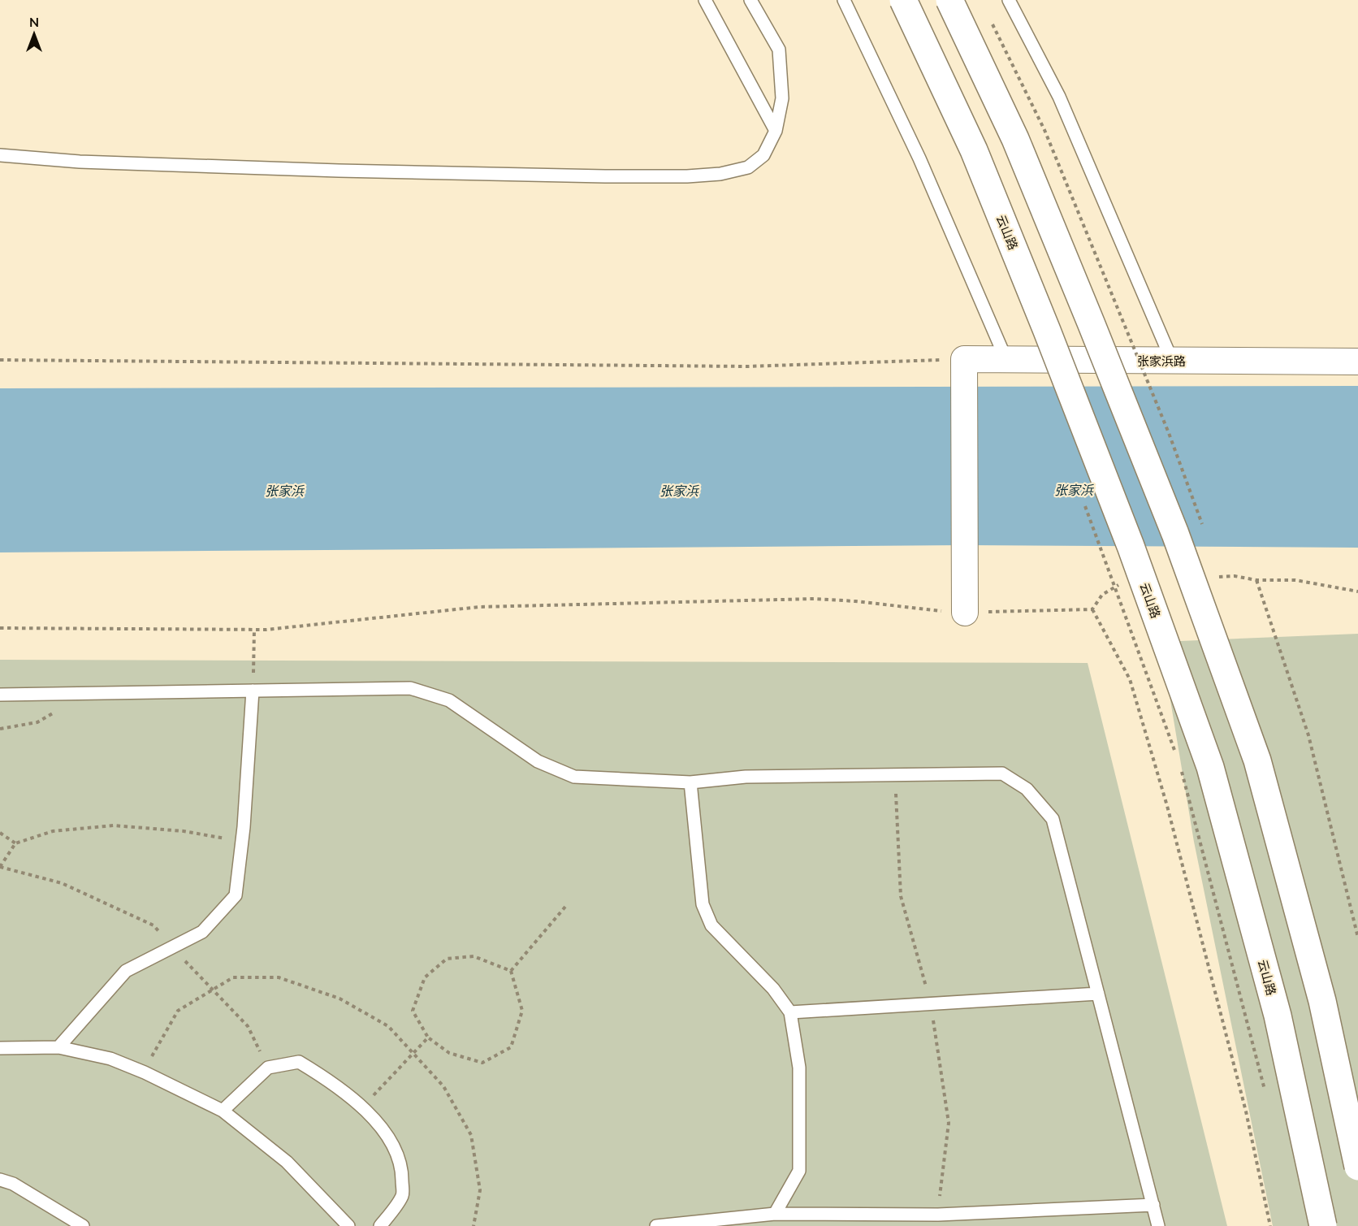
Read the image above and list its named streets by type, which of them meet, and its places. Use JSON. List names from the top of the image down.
{
  "streets": {
    "main road": ["云山路"],
    "street": ["张家浜路"]
  },
  "water": ["张家浜"],
  "north": "top"
}
